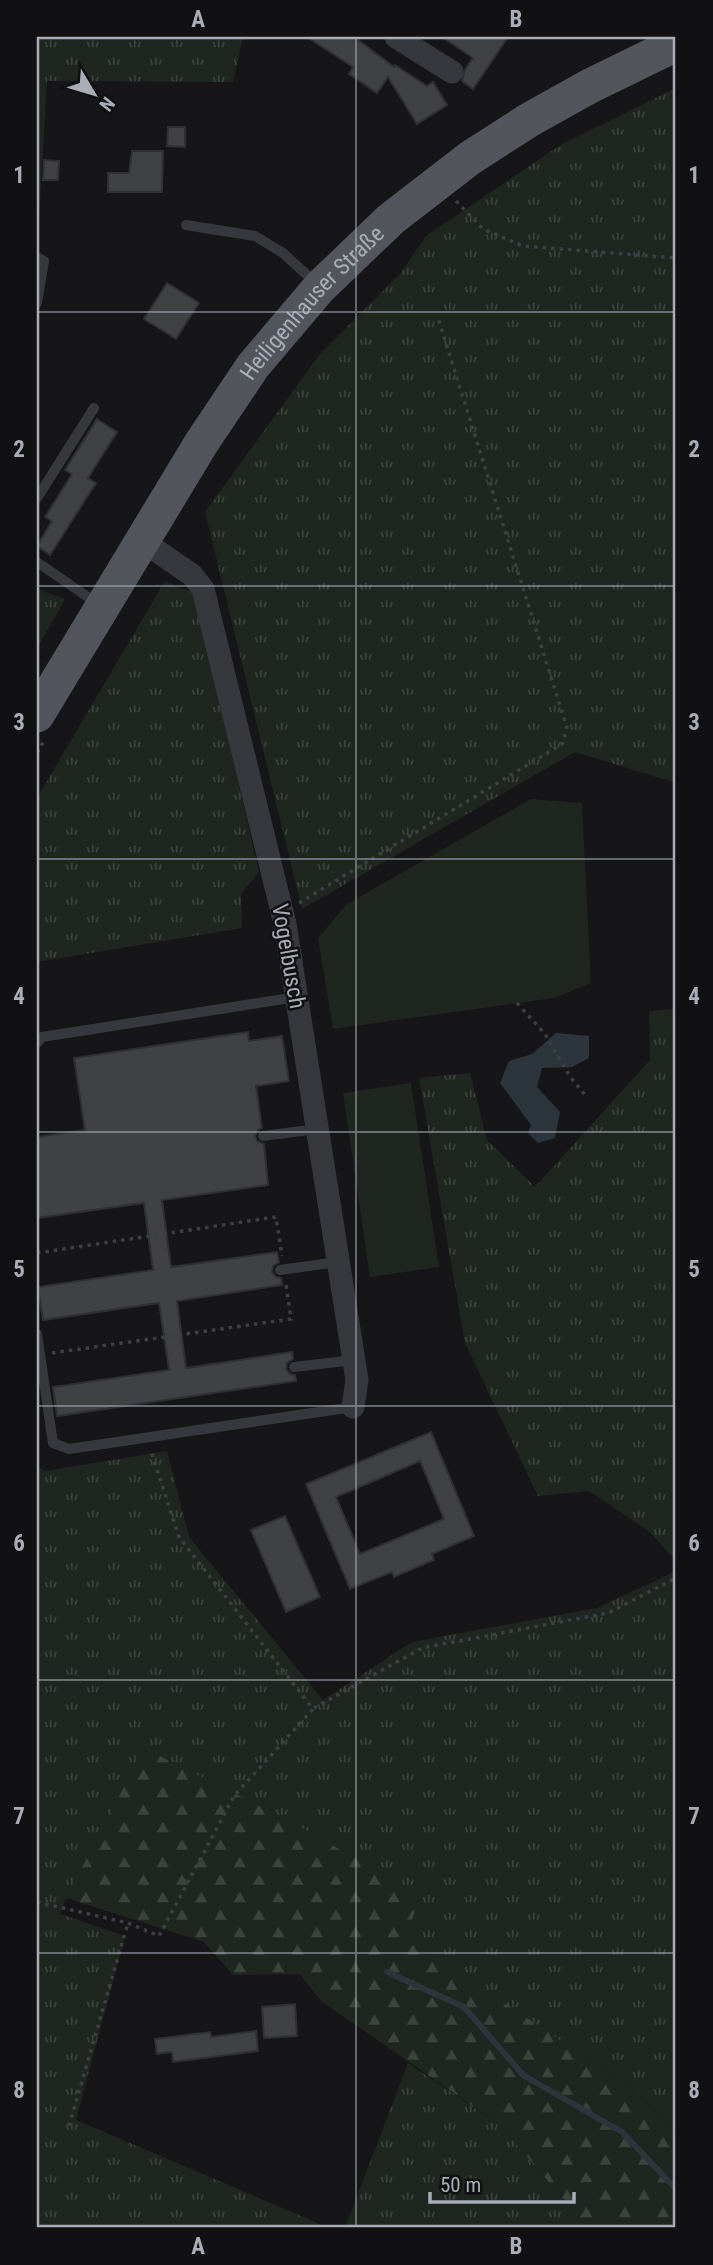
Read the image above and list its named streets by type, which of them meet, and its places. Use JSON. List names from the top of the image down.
{
  "streets": {
    "main road": ["Heiligenhauser Straße"],
    "street": ["Vogelbusch"]
  },
  "crossings": [
    ["Heiligenhauser Straße", "Vogelbusch"]
  ],
  "scale_bar": "50 m",
  "north": "bottom right",
  "grid": {
    "columns": ["A", "B"],
    "rows": [
      "1",
      "2",
      "3",
      "4",
      "5",
      "6",
      "7",
      "8"
    ]
  }
}
